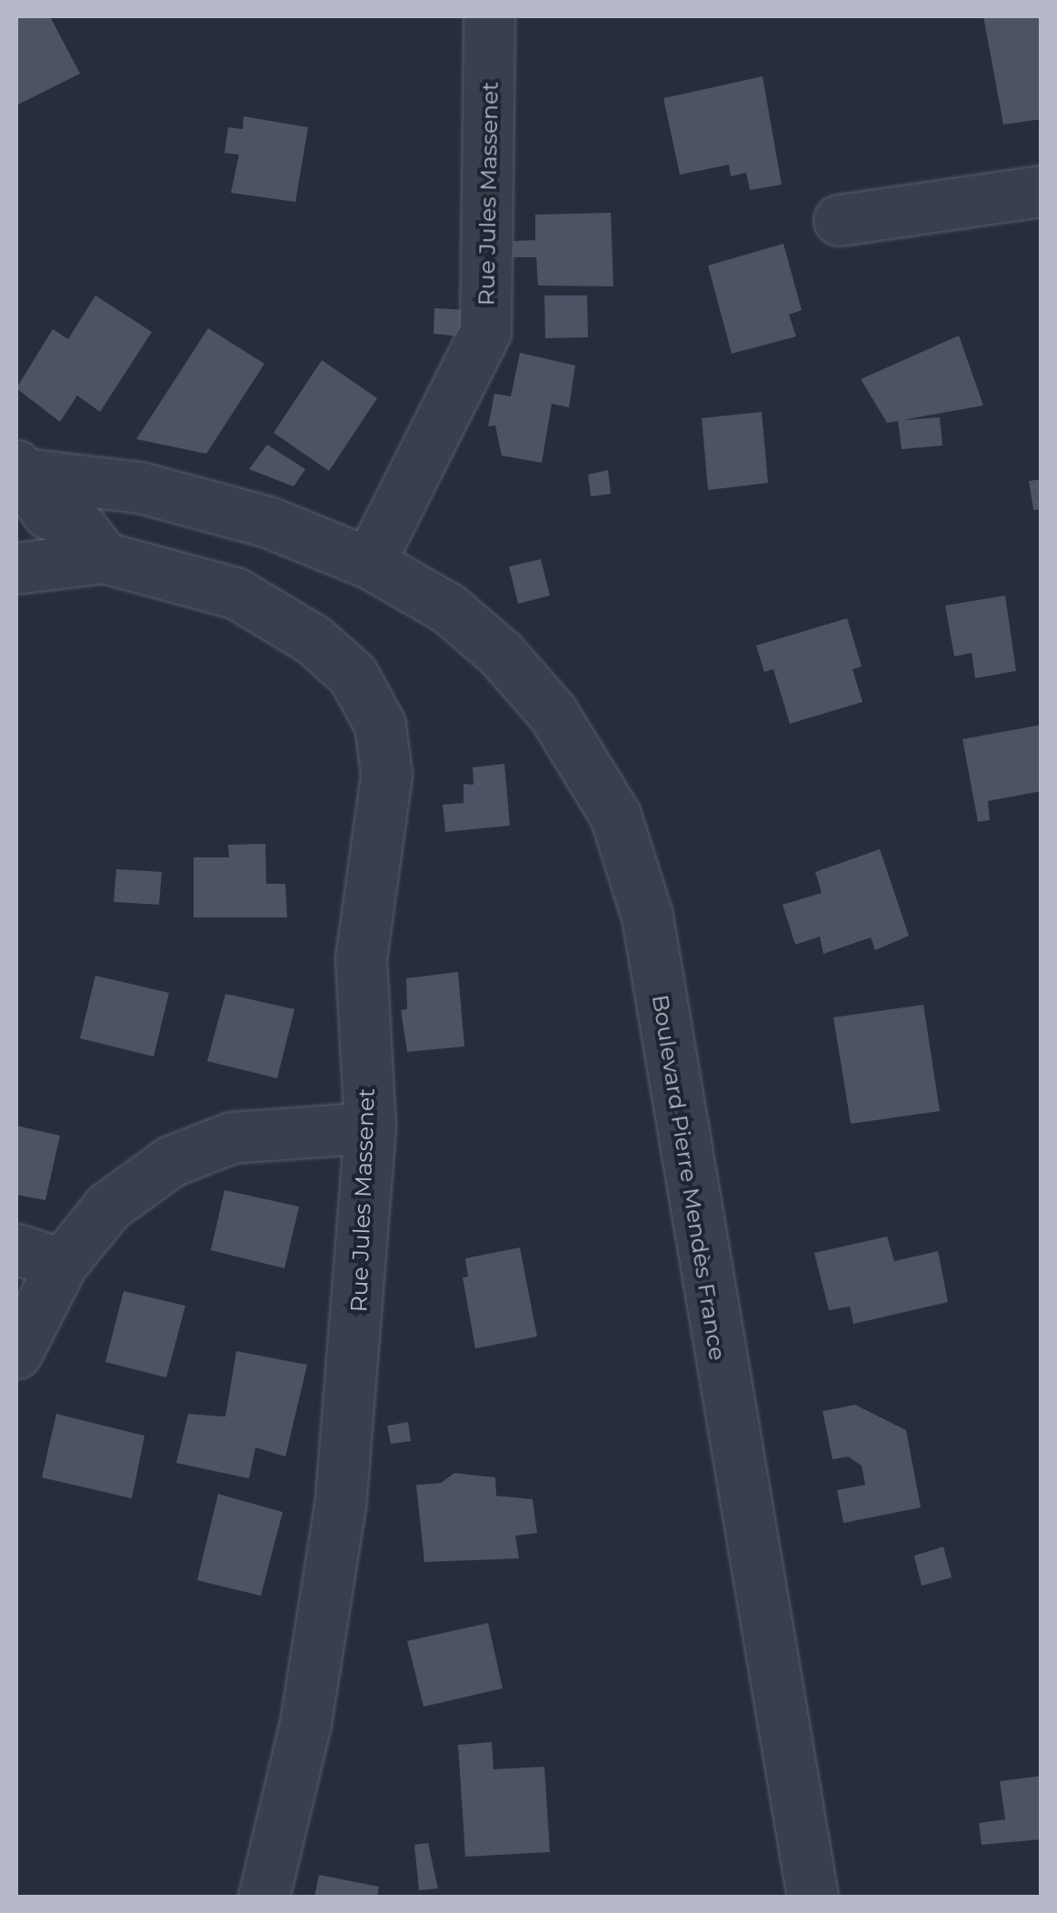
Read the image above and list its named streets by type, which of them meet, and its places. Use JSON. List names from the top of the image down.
{
  "streets": {
    "street": ["Rue Jules Massenet", "Boulevard Pierre Mendès France"]
  },
  "crossings": [
    ["Rue Jules Massenet", "Boulevard Pierre Mendès France"]
  ]
}
